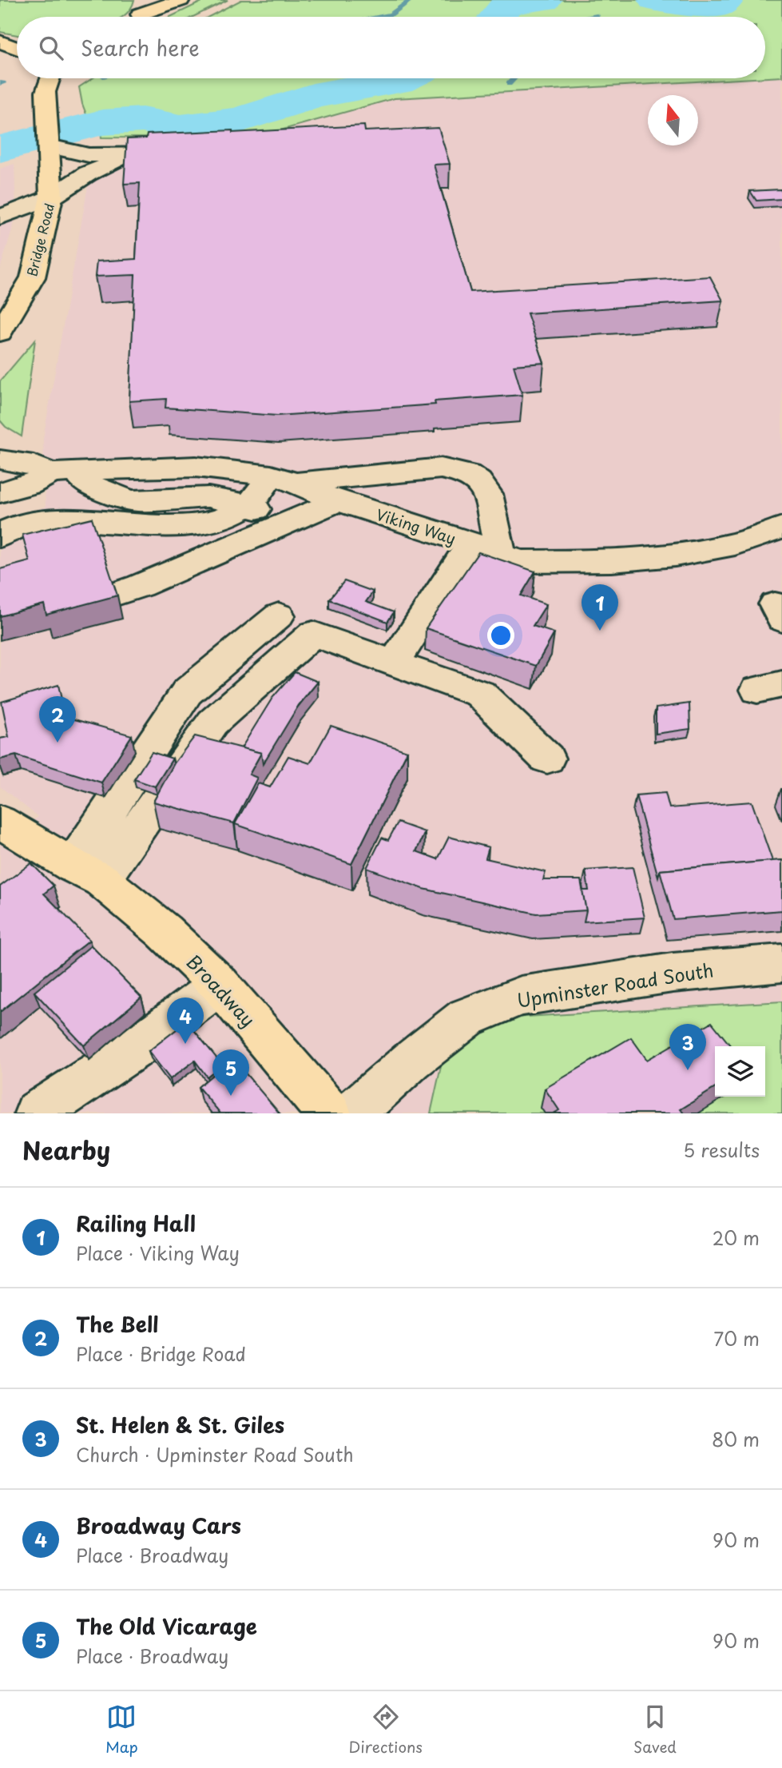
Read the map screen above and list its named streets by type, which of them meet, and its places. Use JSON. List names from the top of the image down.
{
  "streets": {
    "main road": ["Bridge Road", "Broadway"],
    "street": ["Viking Way", "Upminster Road South"]
  },
  "north": "top",
  "page": {
    "search": "Search here",
    "pins": [
      "1",
      "2",
      "4",
      "3",
      "5"
    ],
    "heading": ["Nearby", "5 results"],
    "list": [
      {
        "mark": "1",
        "name": "Railing Hall",
        "note": "Place · Viking Way",
        "value": "20 m"
      },
      {
        "mark": "2",
        "name": "The Bell",
        "note": "Place · Bridge Road",
        "value": "70 m"
      },
      {
        "mark": "3",
        "name": "St. Helen & St. Giles",
        "note": "Church · Upminster Road South",
        "value": "80 m"
      },
      {
        "mark": "4",
        "name": "Broadway Cars",
        "note": "Place · Broadway",
        "value": "90 m"
      },
      {
        "mark": "5",
        "name": "The Old Vicarage",
        "note": "Place · Broadway",
        "value": "90 m"
      }
    ],
    "nav": ["Map", "Directions", "Saved"]
  }
}
